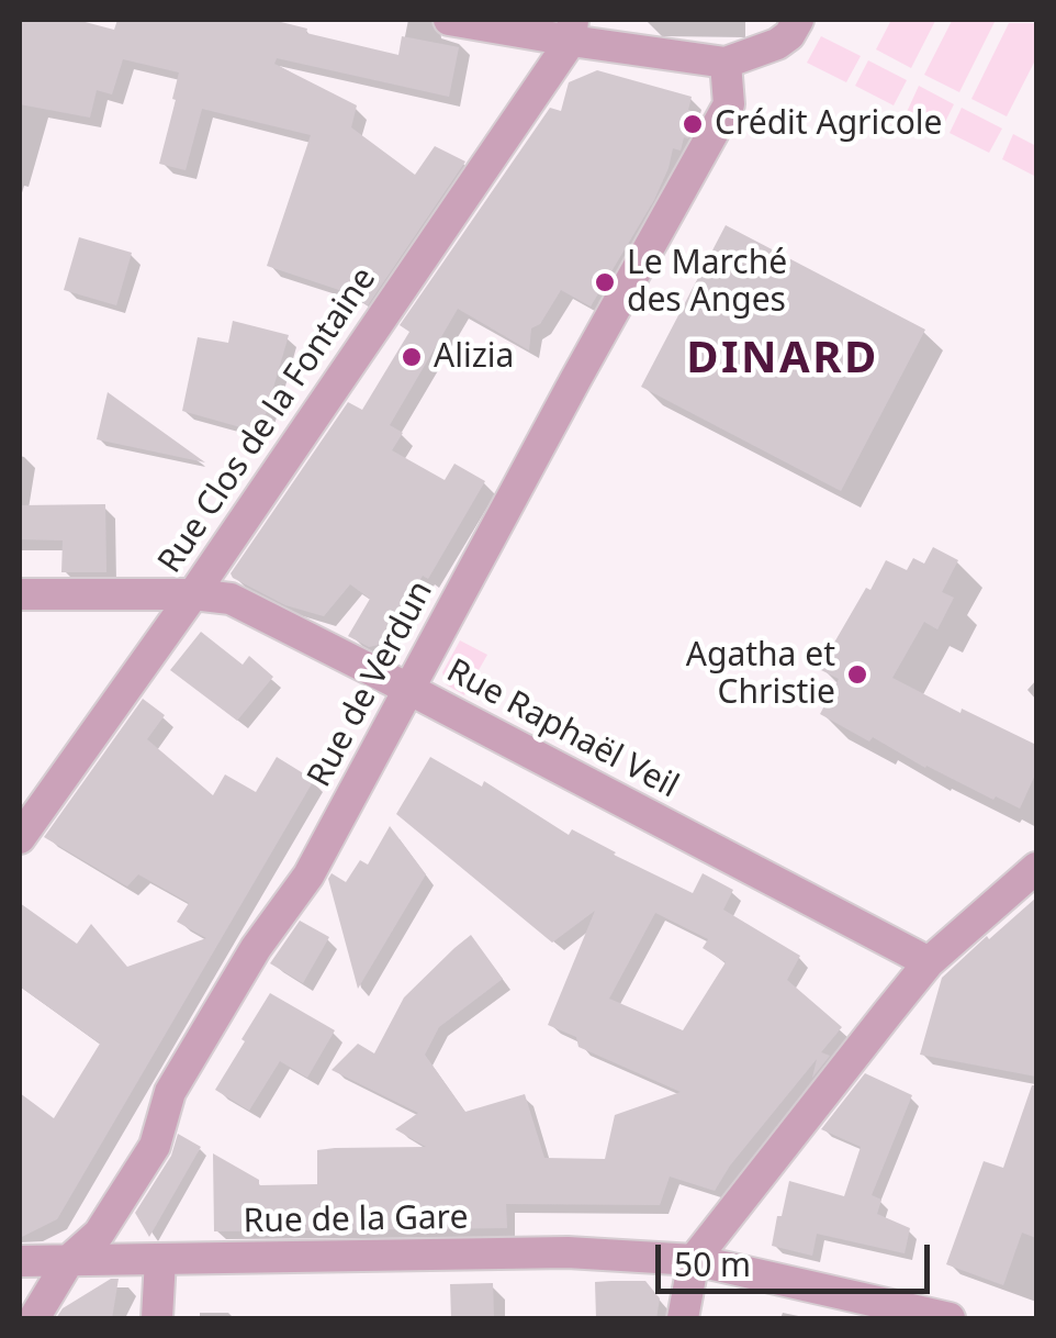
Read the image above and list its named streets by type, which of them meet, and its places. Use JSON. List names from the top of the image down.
{
  "streets": {
    "street": [
      "Rue Clos de la Fontaine",
      "Rue de Verdun",
      "Rue Raphaël Veil",
      "Rue de la Gare"
    ]
  },
  "crossings": [
    ["Rue Clos de la Fontaine", "Rue Raphaël Veil"],
    ["Rue de Verdun", "Rue Raphaël Veil"],
    ["Rue de Verdun", "Rue de la Gare"]
  ],
  "districts": ["DINARD"],
  "places": [
    "Crédit Agricole",
    "Le Marché des Anges",
    "Alizia",
    "Agatha et Christie"
  ],
  "scale_bar": "50 m"
}
